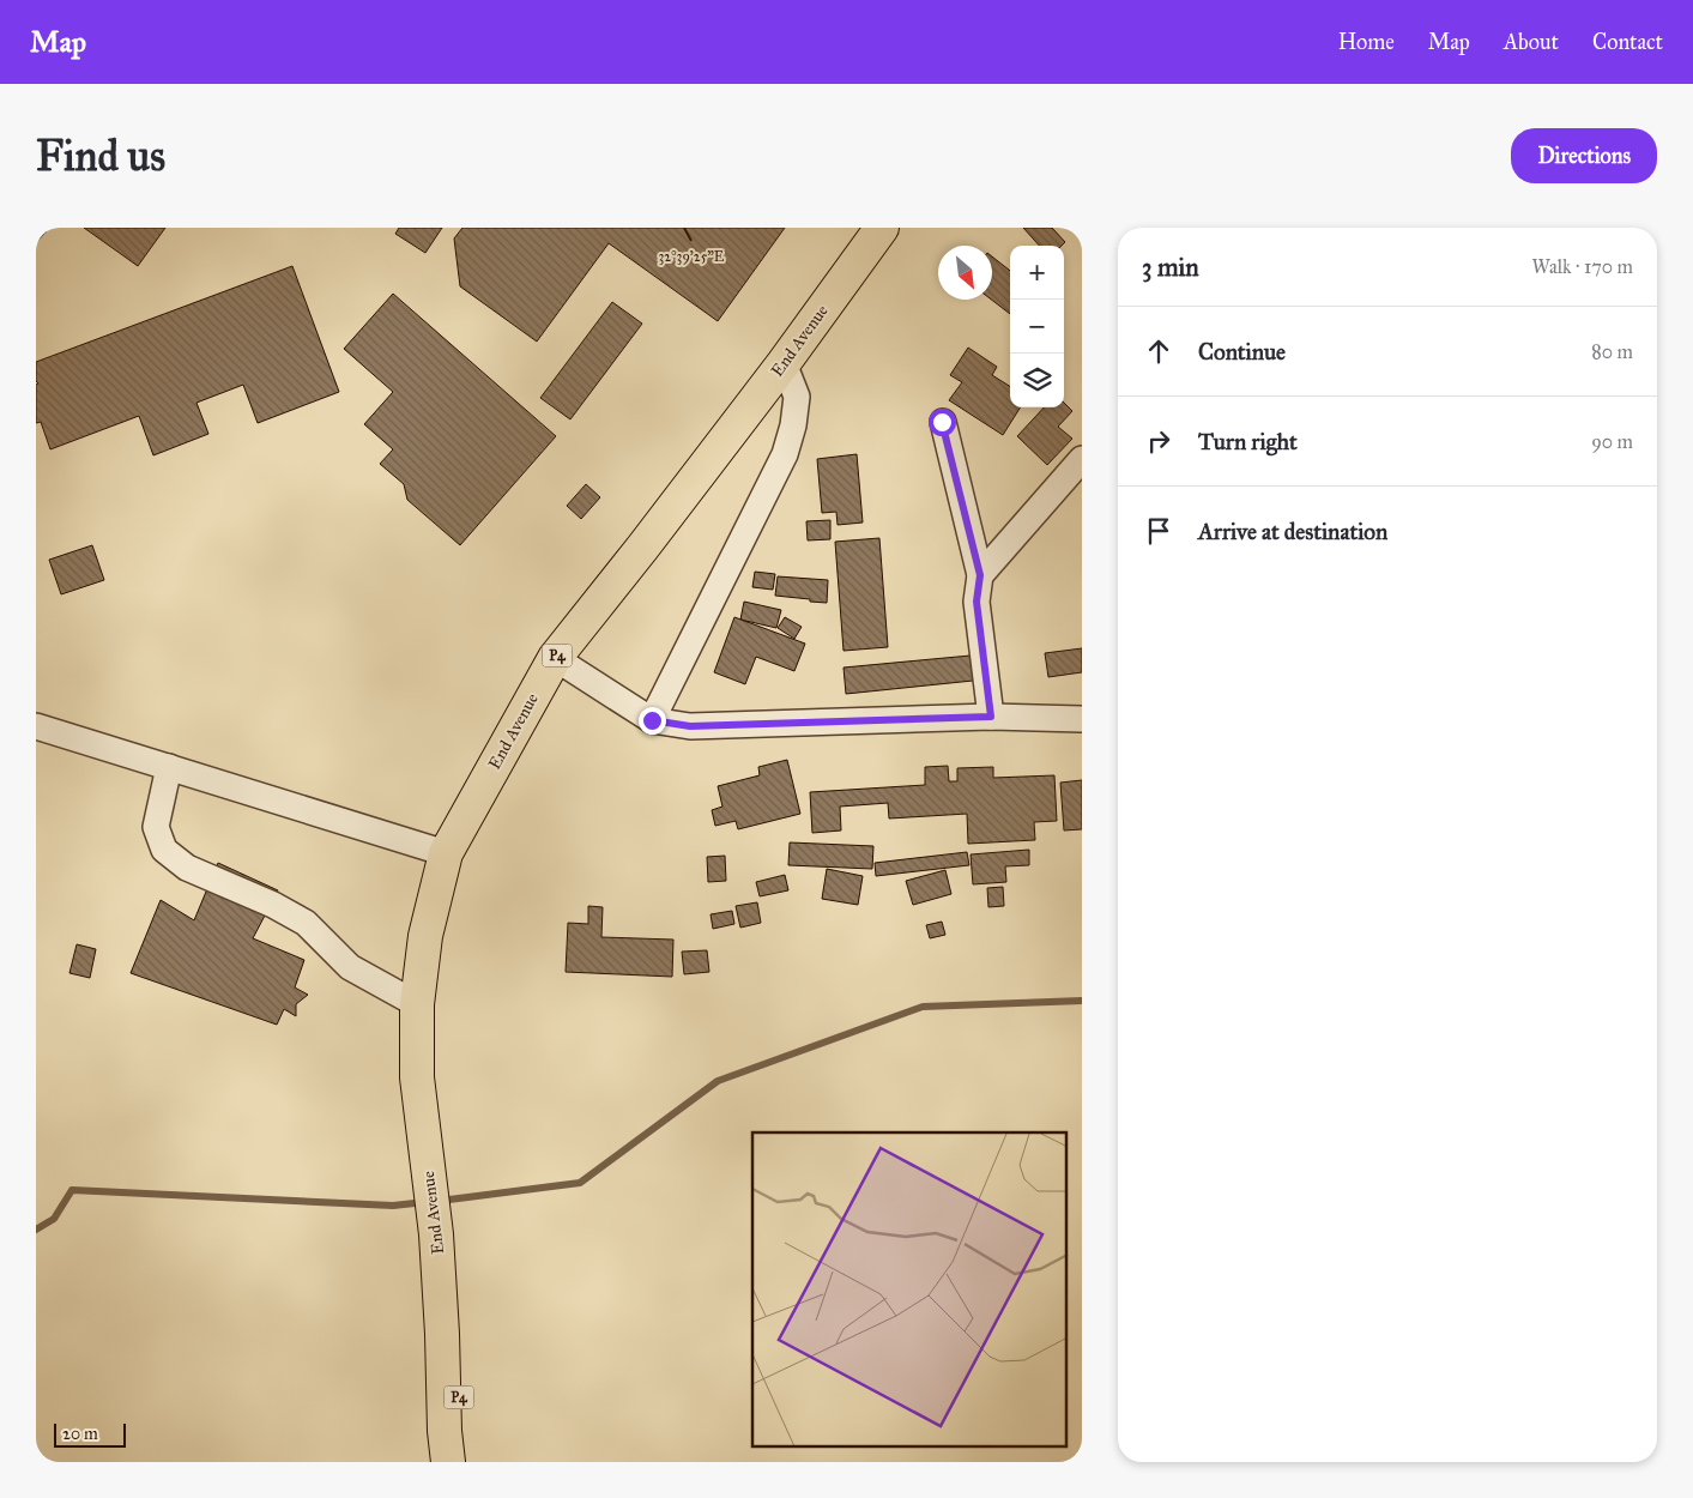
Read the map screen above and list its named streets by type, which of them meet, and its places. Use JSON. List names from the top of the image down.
{
  "streets": {
    "highway": ["End Avenue", "P4"]
  },
  "scale_bar": "20 m",
  "north": "bottom right",
  "page": {
    "header": "Map",
    "nav": [
      "Home",
      "Map",
      "About",
      "Contact"
    ],
    "buttons": "Directions",
    "title": "Find us",
    "heading": ["3 min", "Walk · 170 m"],
    "map_buttons": ["+", "−"],
    "list": [
      ["Continue", "80 m"],
      ["Turn right", "90 m"],
      "Arrive at destination"
    ],
    "scale": "20 m"
  },
  "coordinates": ["32°39'25\"E"]
}
